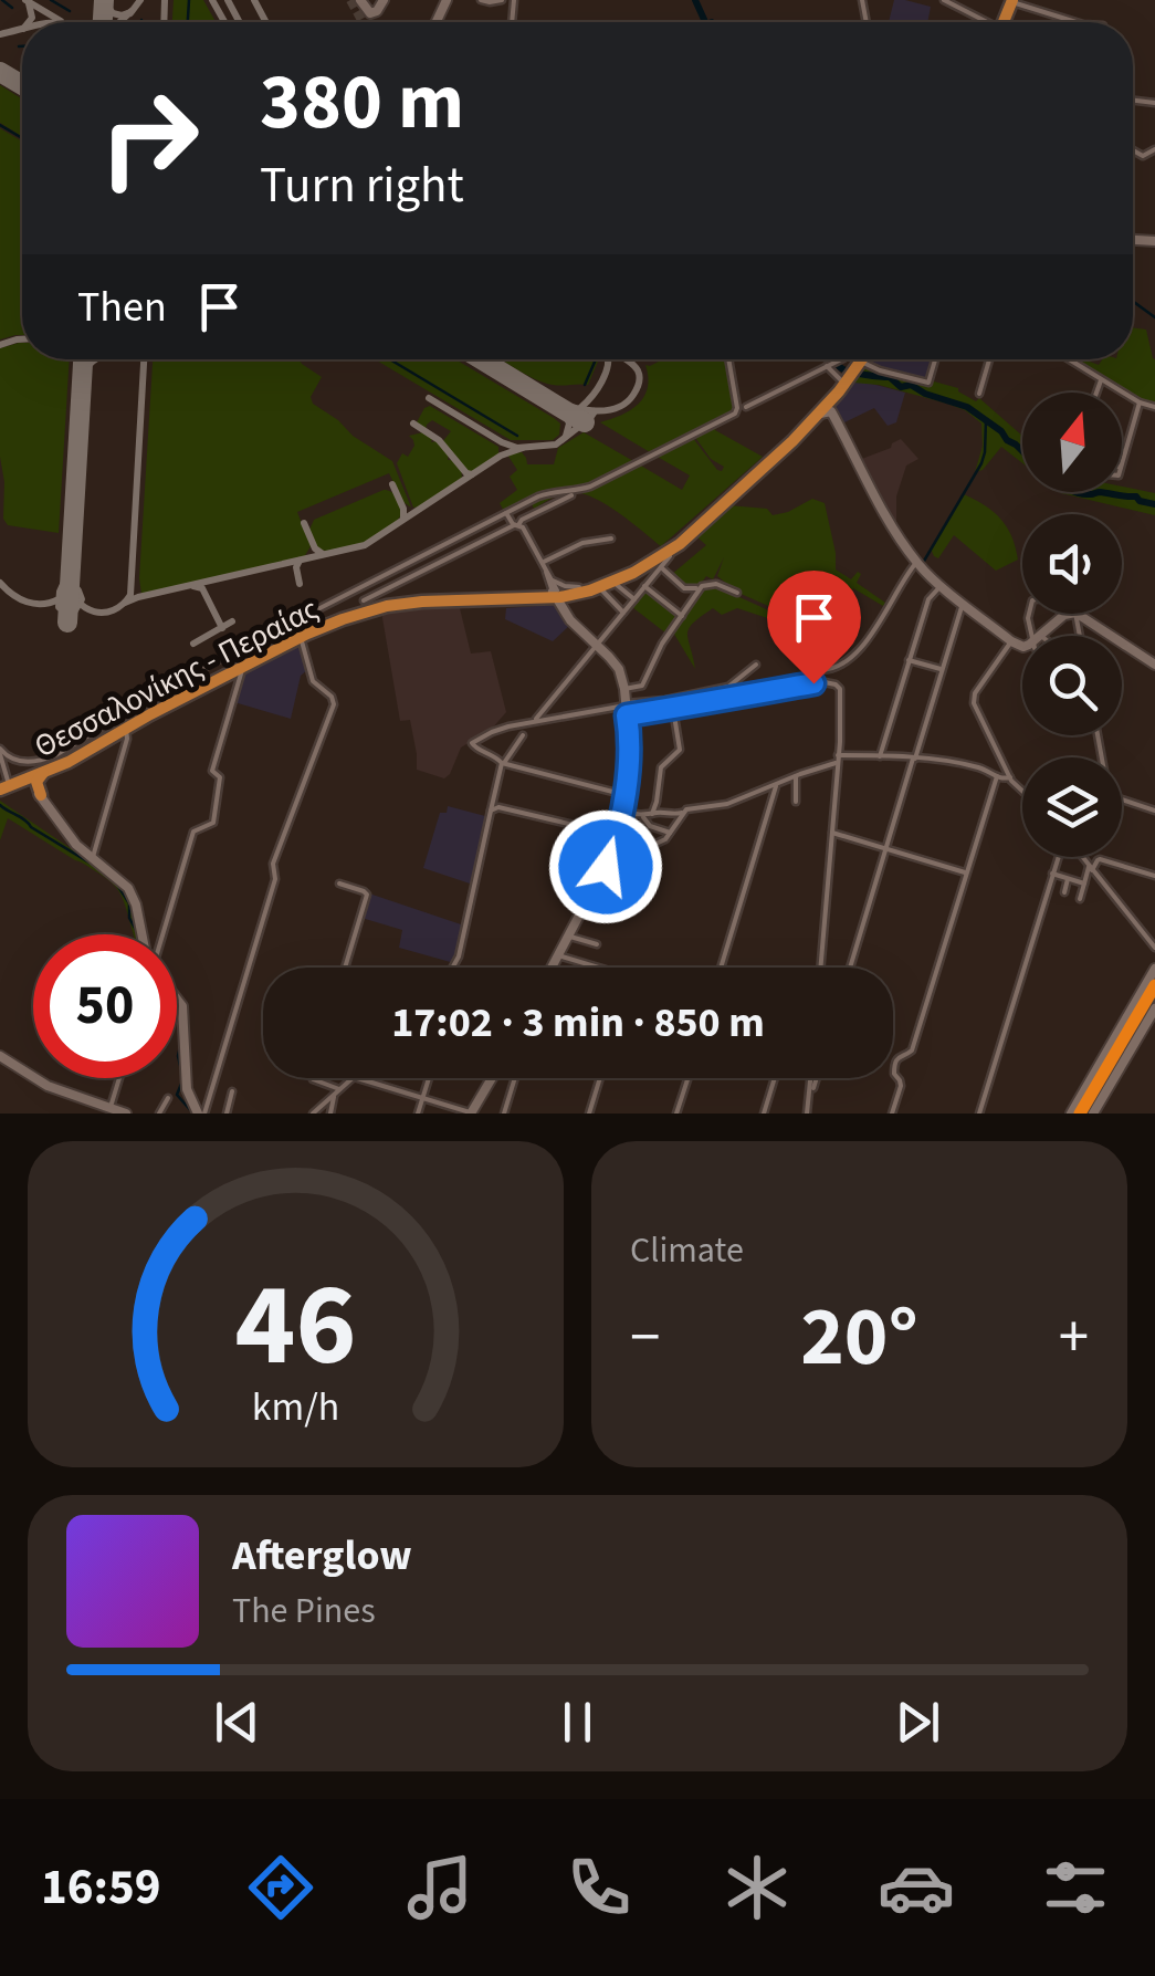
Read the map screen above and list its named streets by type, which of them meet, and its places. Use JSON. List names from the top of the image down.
{
  "streets": {
    "main road": ["Θεσσαλονίκης - Περαίας"]
  },
  "north": "top",
  "page": {
    "turn": ["380 m", "Turn right"],
    "then": "Then",
    "limit": "50",
    "trip": "17:02 · 3 min · 850 m",
    "tile": "Climate",
    "heat": ["−", "20°", "+"],
    "song": ["Afterglow", "The Pines"],
    "tabs": "16:59",
    "gauge": ["46", "km/h"]
  }
}
